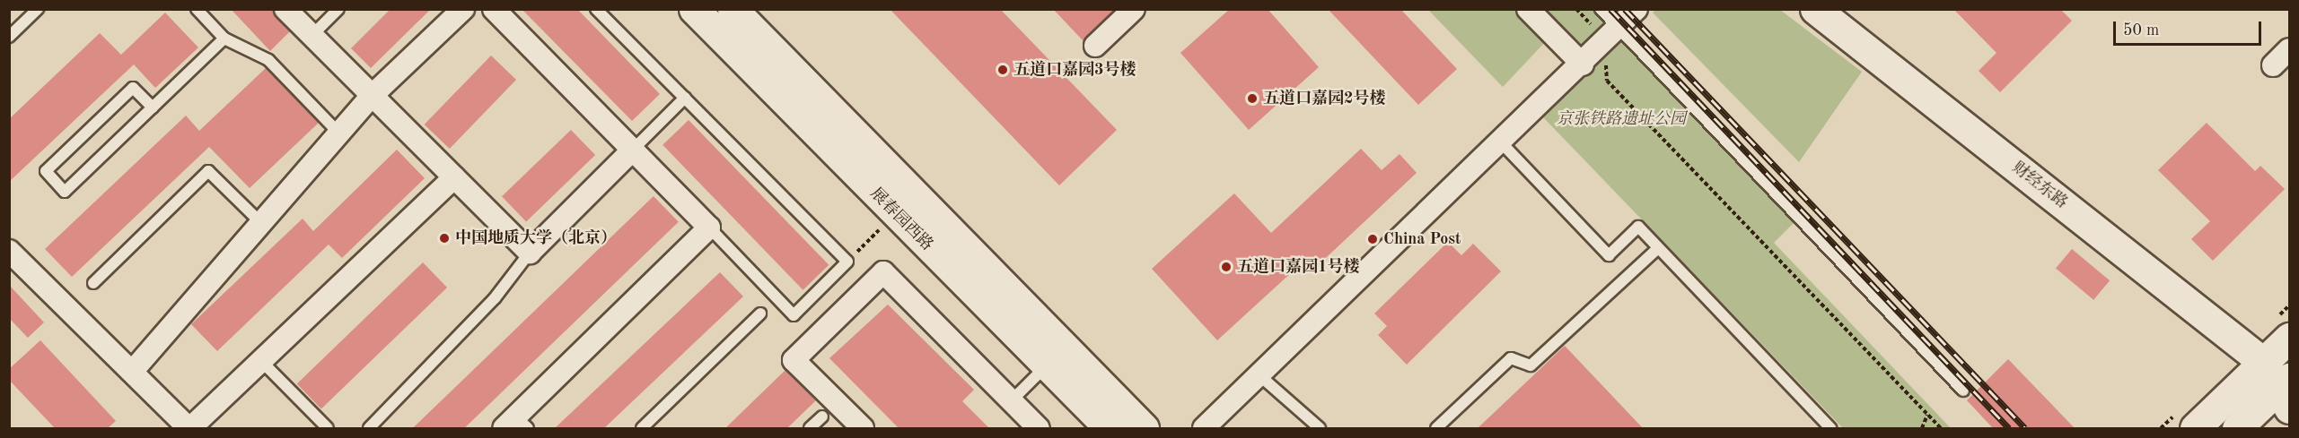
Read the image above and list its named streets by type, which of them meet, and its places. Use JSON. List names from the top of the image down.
{
  "streets": {
    "main road": ["财经东路", "展春园西路"]
  },
  "parks": ["京张铁路遗址公园"],
  "places": [
    "五道口嘉园3号楼",
    "五道口嘉园2号楼",
    "中国地质大学（北京）",
    "China Post",
    "五道口嘉园1号楼"
  ],
  "scale_bar": "50 m"
}
